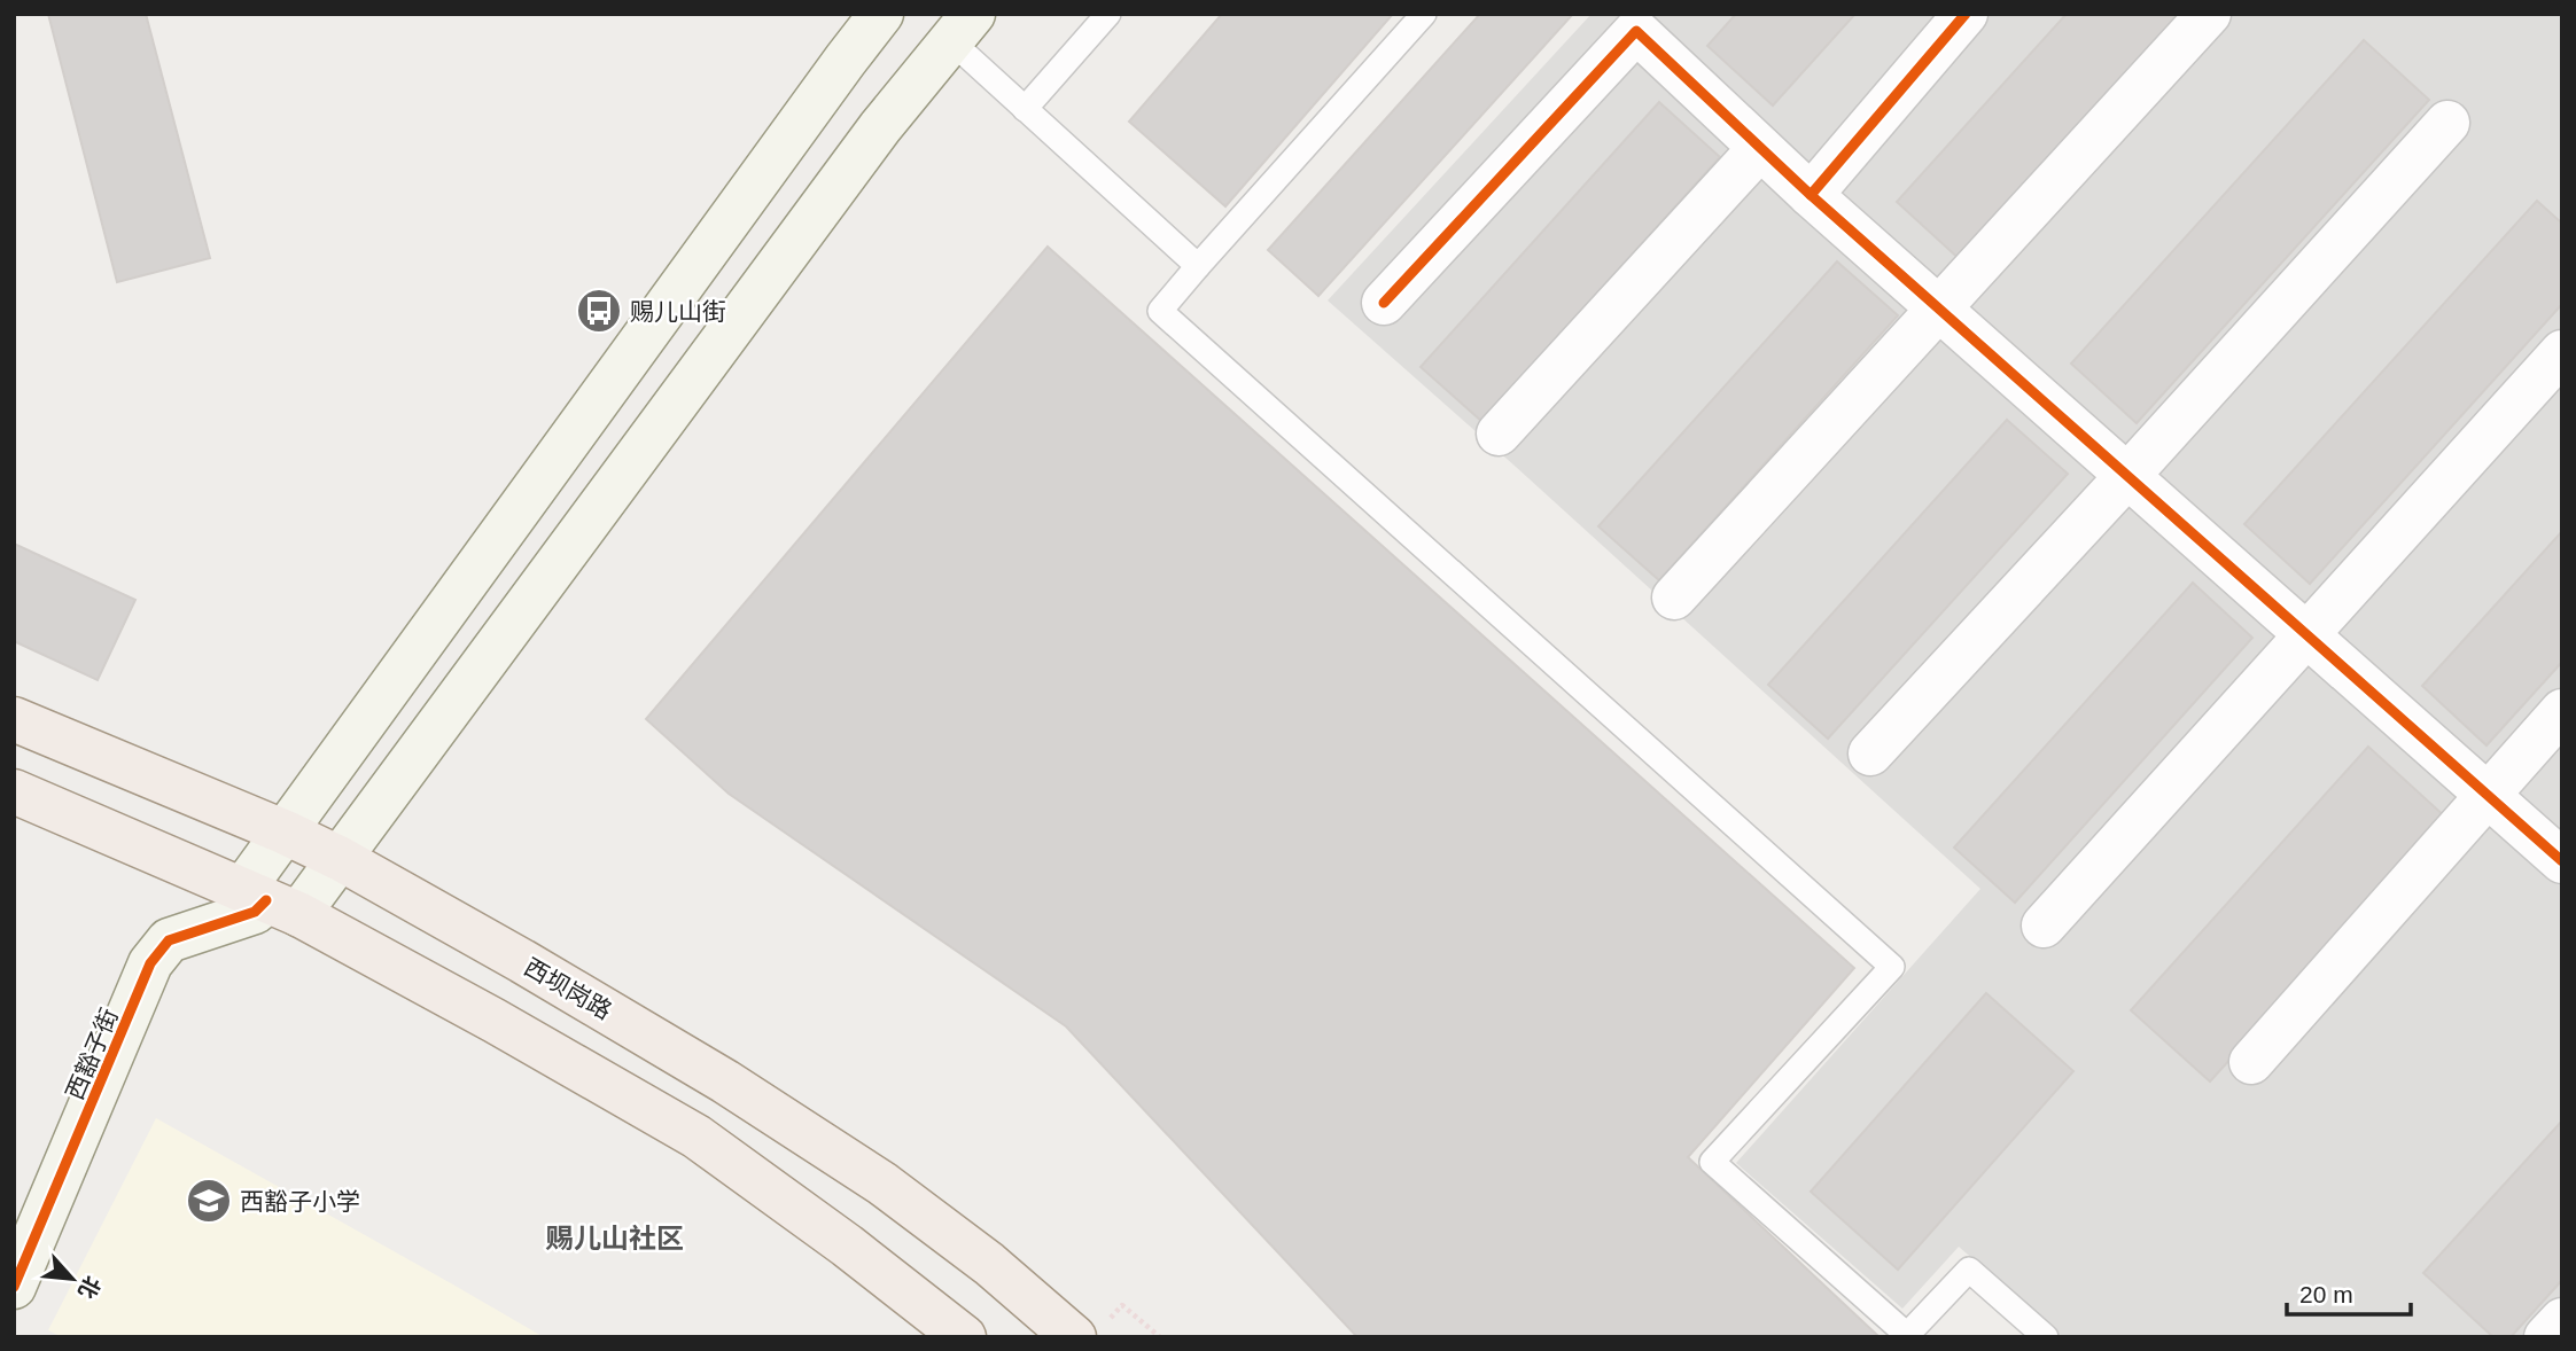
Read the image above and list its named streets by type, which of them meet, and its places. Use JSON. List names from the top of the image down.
{
  "streets": {
    "main road": ["西坝岗路", "西豁子街"]
  },
  "districts": ["赐儿山社区"],
  "places": {
    "bus stop": ["赐儿山街"],
    "school or university": ["西豁子小学"]
  },
  "scale_bar": "20 m",
  "north": "bottom right"
}
